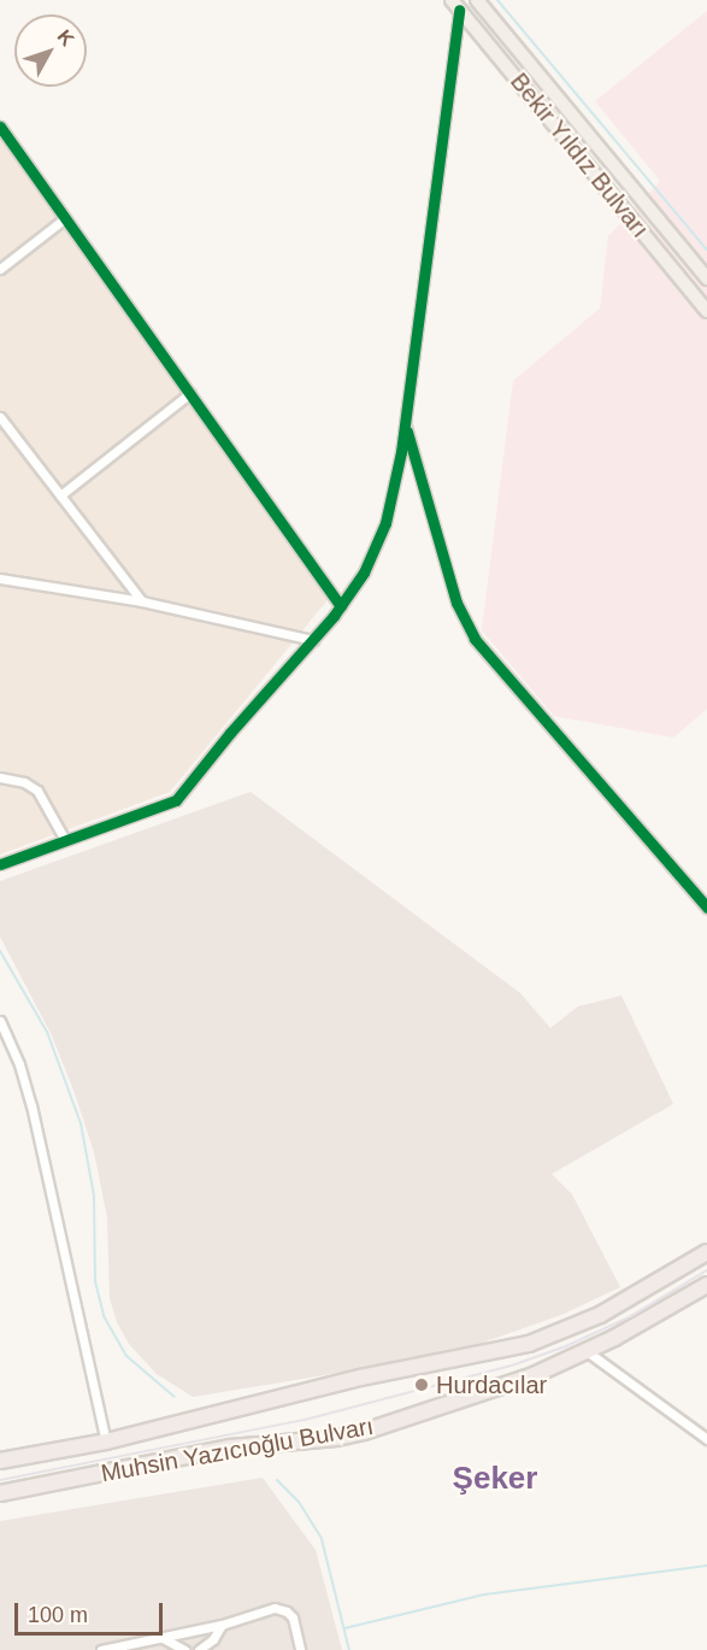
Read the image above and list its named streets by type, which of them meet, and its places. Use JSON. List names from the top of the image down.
{
  "streets": {
    "highway": ["Muhsin Yazıcıoğlu Bulvarı"],
    "main road": ["Bekir Yıldız Bulvarı"]
  },
  "districts": ["Şeker"],
  "places": ["Hurdacılar"],
  "scale_bar": "100 m",
  "north": "top right"
}
